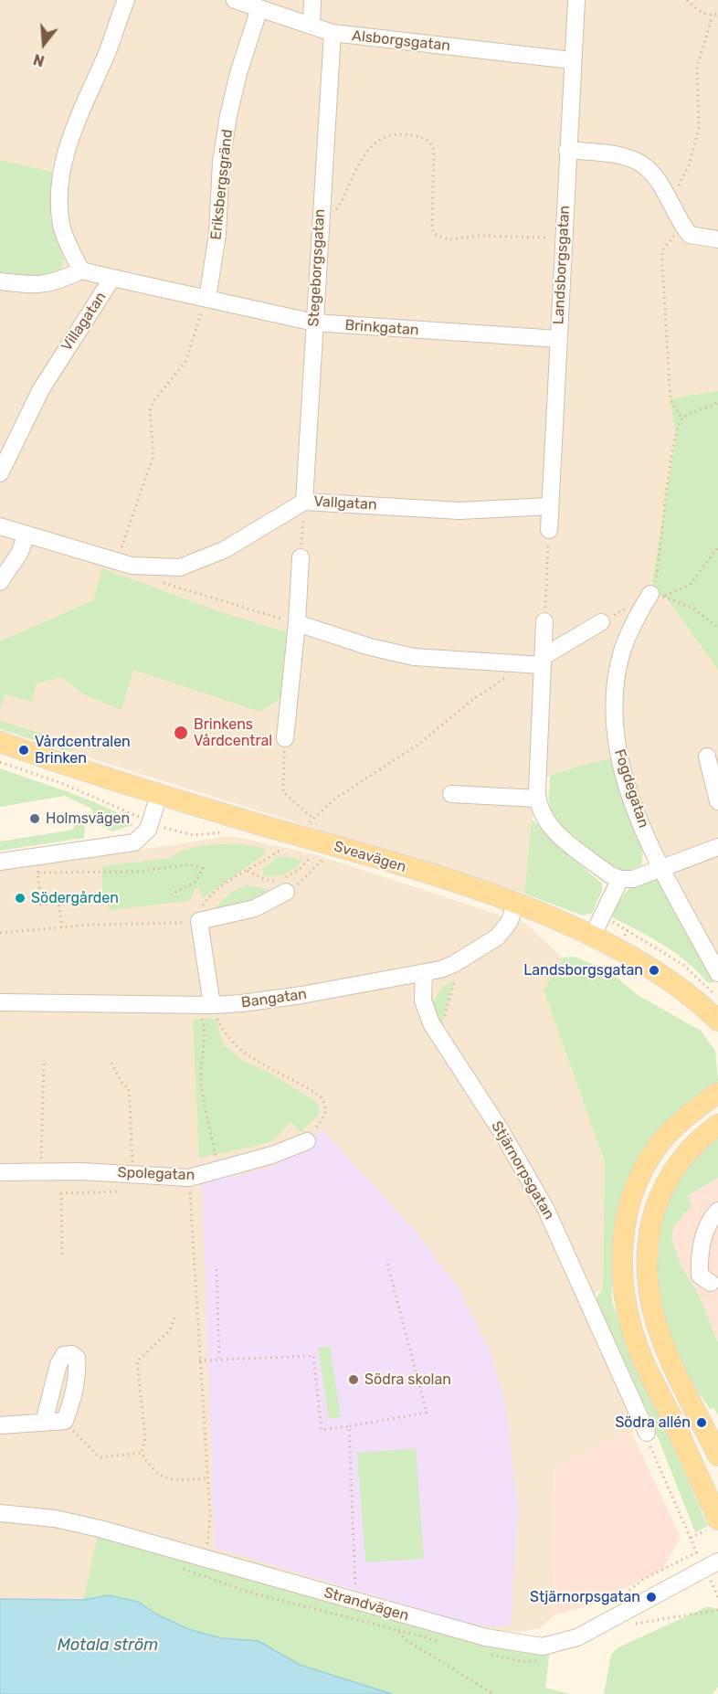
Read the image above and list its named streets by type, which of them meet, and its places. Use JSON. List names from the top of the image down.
{
  "streets": {
    "main road": ["Sveavägen"],
    "street": [
      "Alsborgsgatan",
      "Eriksbergsgränd",
      "Landsborgsgatan",
      "Stegeborgsgatan",
      "Villagatan",
      "Brinkgatan",
      "Vallgatan",
      "Fogdegatan",
      "Bangatan",
      "Stjärnorpsgatan",
      "Spolegatan",
      "Strandvägen"
    ]
  },
  "crossings": [
    ["Alsborgsgatan", "Eriksbergsgränd"],
    ["Alsborgsgatan", "Landsborgsgatan"],
    ["Alsborgsgatan", "Stegeborgsgatan"],
    ["Eriksbergsgränd", "Brinkgatan"],
    ["Landsborgsgatan", "Brinkgatan"],
    ["Landsborgsgatan", "Vallgatan"],
    ["Stegeborgsgatan", "Brinkgatan"],
    ["Stegeborgsgatan", "Vallgatan"],
    ["Villagatan", "Brinkgatan"],
    ["Sveavägen", "Bangatan"],
    ["Bangatan", "Stjärnorpsgatan"]
  ],
  "water": ["Motala ström"],
  "places": [
    "Brinkens Vårdcentral",
    "Vårdcentralen Brinken",
    "Holmsvägen",
    "Södergården",
    "Landsborgsgatan",
    "Södra skolan",
    "Södra allén",
    "Stjärnorpsgatan"
  ],
  "north": "bottom"
}
